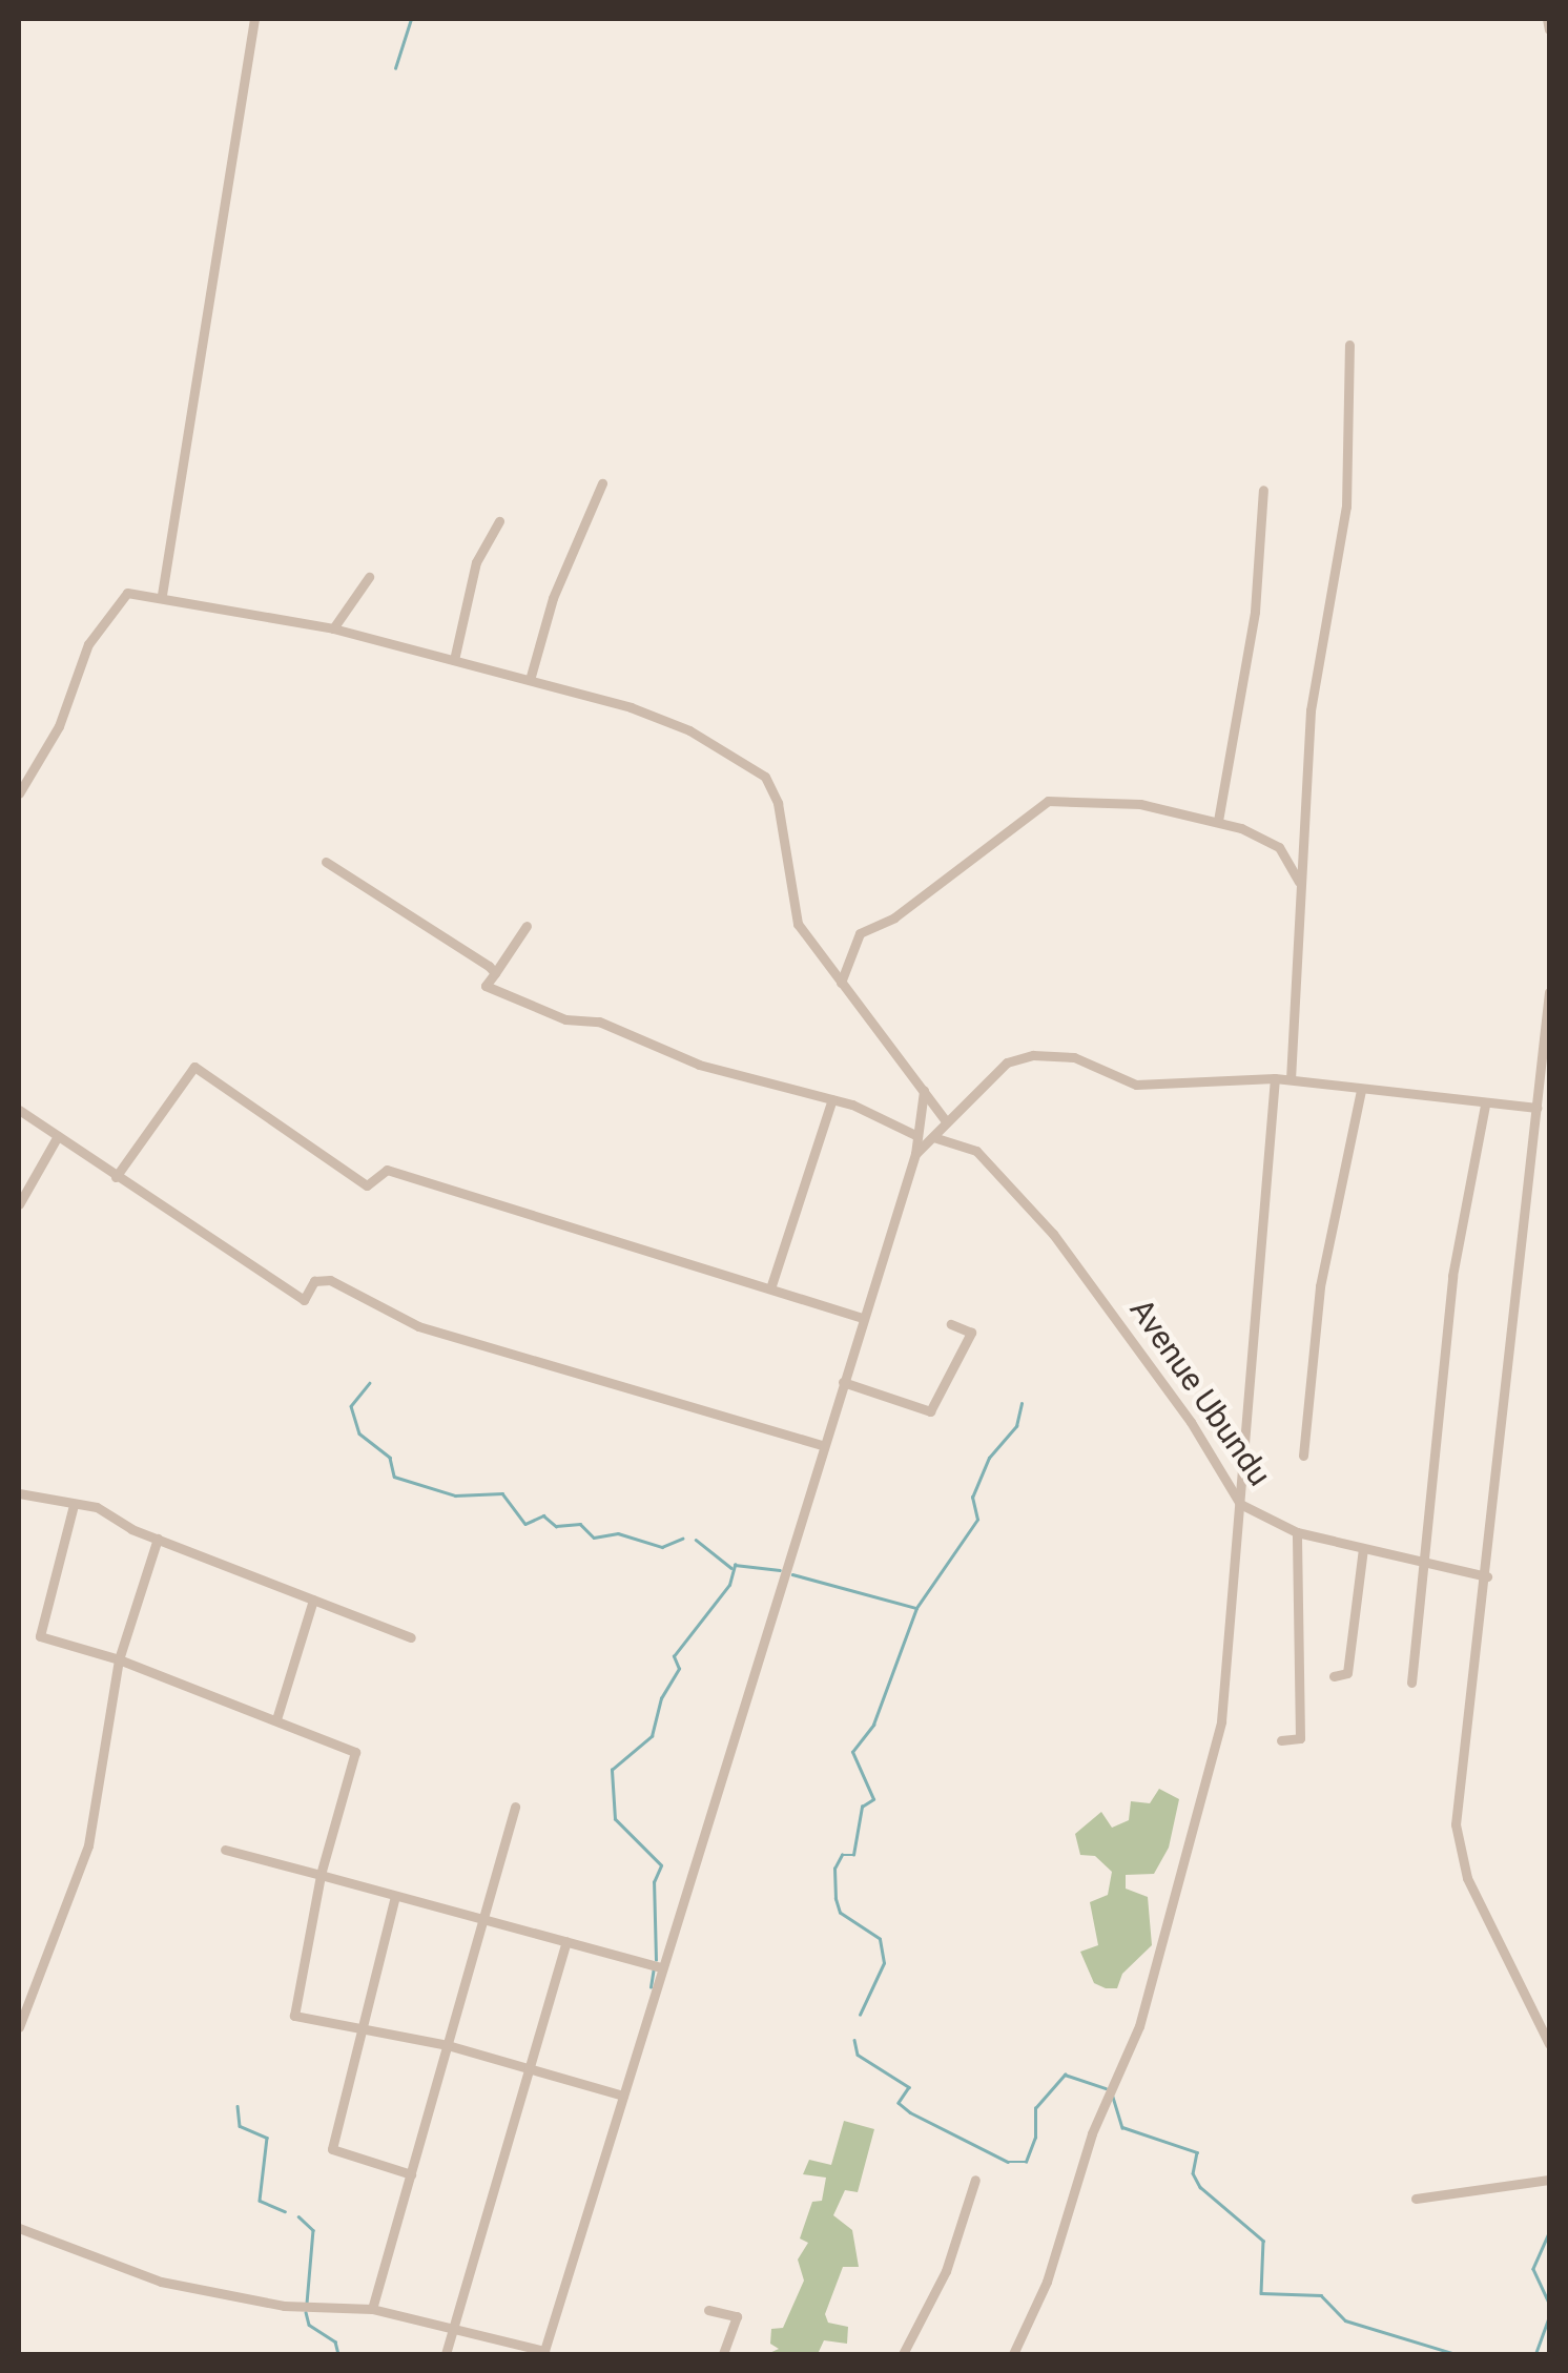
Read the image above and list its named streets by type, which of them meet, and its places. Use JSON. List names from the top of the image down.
{
  "streets": {
    "street": ["Avenue Ubundu"]
  }
}
